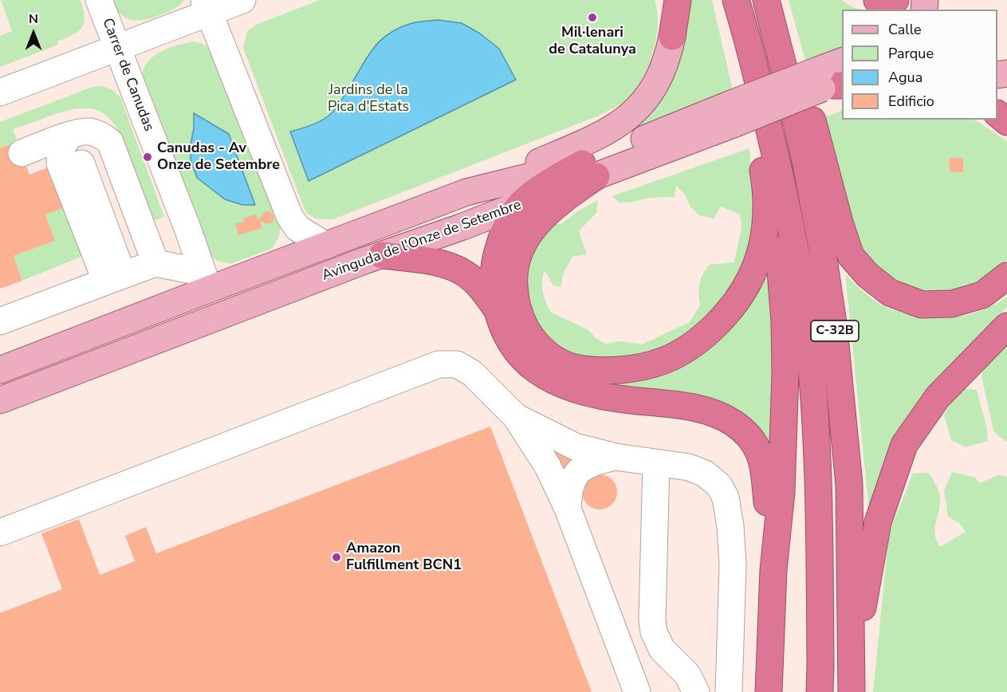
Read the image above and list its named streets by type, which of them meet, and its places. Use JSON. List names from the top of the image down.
{
  "streets": {
    "highway": ["C-32B"],
    "main road": ["Avinguda de l'Onze de Setembre"],
    "street": ["Carrer de Canudas"]
  },
  "crossings": [
    ["Carrer de Canudas", "Avinguda de l'Onze de Setembre"]
  ],
  "parks": ["Jardins de la Pica d'Estats"],
  "places": ["Mil·lenari de Catalunya", "Canudas - Av Onze de Setembre", "Amazon Fulfillment BCN1"],
  "legend": [
    "Calle",
    "Parque",
    "Agua",
    "Edificio"
  ],
  "north": "top"
}
